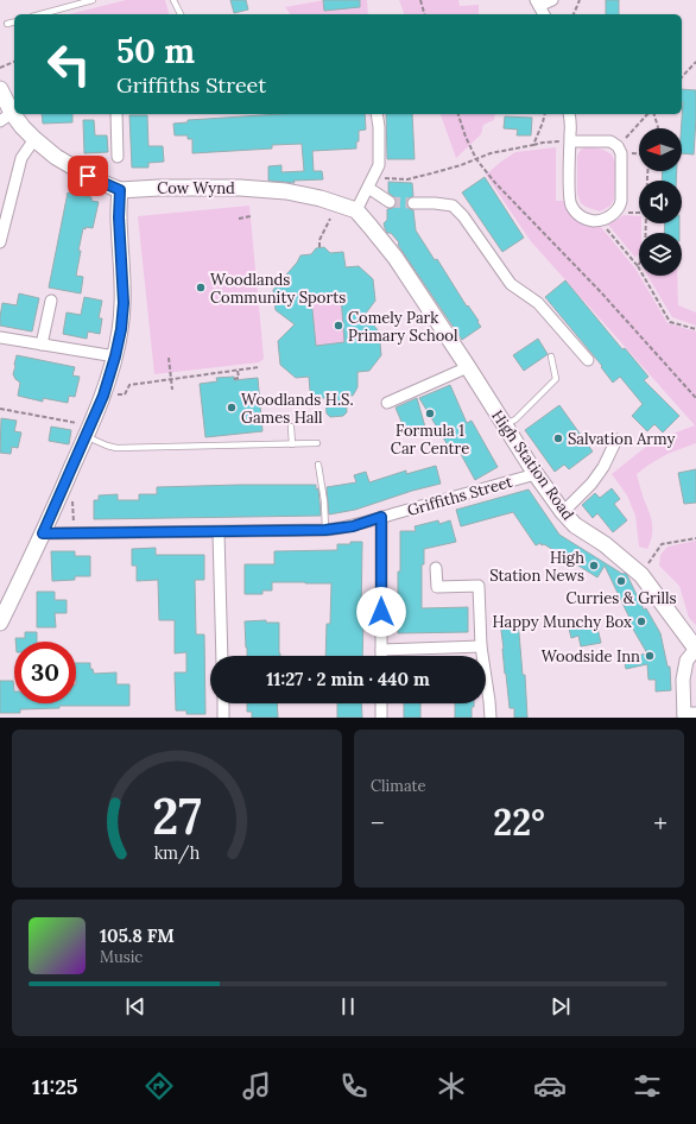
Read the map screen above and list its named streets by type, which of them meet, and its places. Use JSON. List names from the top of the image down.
{
  "streets": {
    "main road": ["Cow Wynd", "High Station Road"],
    "street": ["Griffiths Street"]
  },
  "crossings": [
    ["Cow Wynd", "High Station Road"],
    ["High Station Road", "Griffiths Street"]
  ],
  "places": [
    "Woodlands Community Sports",
    "Comely Park Primary School",
    "Woodlands H.S. Games Hall",
    "Formula 1 Car Centre",
    "Salvation Army",
    "High Station News",
    "Curries & Grills",
    "Happy Munchy Box",
    "Woodside Inn"
  ],
  "north": "left",
  "page": {
    "turn": ["50 m", "Griffiths Street"],
    "limit": "30",
    "trip": "11:27 · 2 min · 440 m",
    "tile": "Climate",
    "heat": ["−", "22°", "+"],
    "song": ["105.8 FM", "Music"],
    "tabs": "11:25",
    "gauge": ["27", "km/h"]
  }
}
